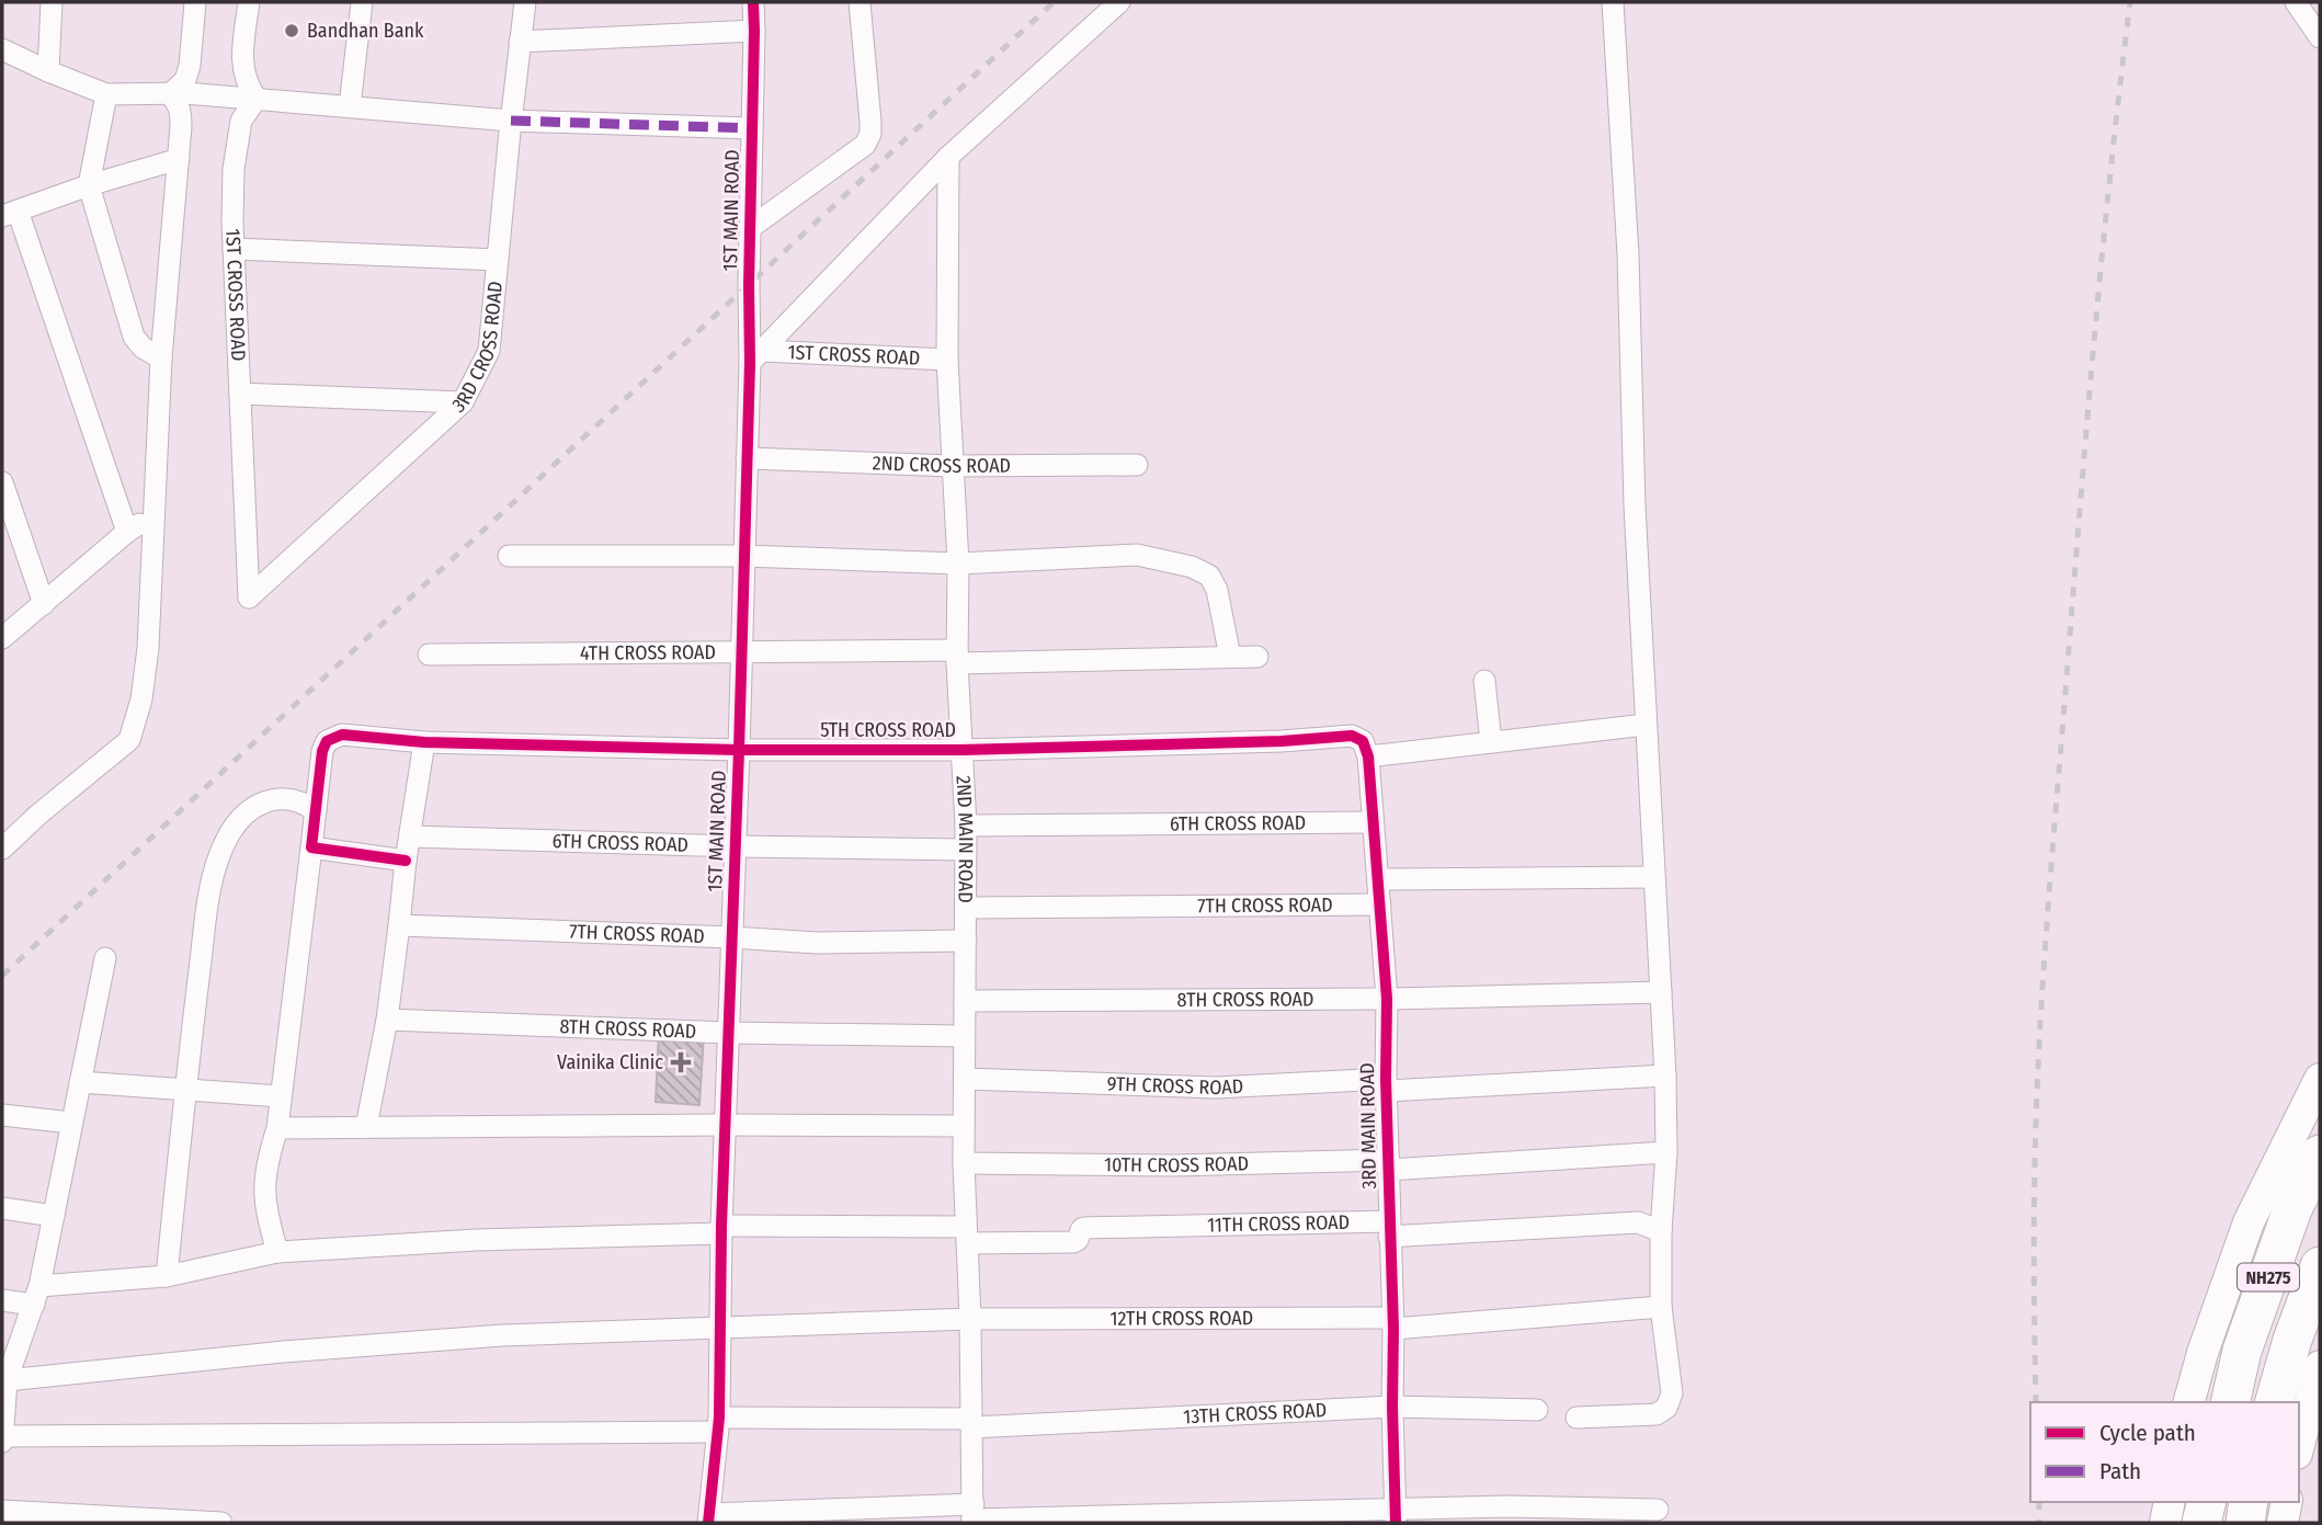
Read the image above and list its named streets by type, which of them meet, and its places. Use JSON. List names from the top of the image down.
{
  "streets": {
    "highway": ["NH275"],
    "street": [
      "1ST MAIN ROAD",
      "1ST CROSS ROAD",
      "3RD CROSS ROAD",
      "2ND CROSS ROAD",
      "4TH CROSS ROAD",
      "5TH CROSS ROAD",
      "6TH CROSS ROAD",
      "2ND MAIN ROAD",
      "7TH CROSS ROAD",
      "8TH CROSS ROAD",
      "9TH CROSS ROAD",
      "3RD MAIN ROAD",
      "10TH CROSS ROAD",
      "11TH CROSS ROAD",
      "12TH CROSS ROAD",
      "13TH CROSS ROAD"
    ]
  },
  "crossings": [
    ["1ST MAIN ROAD", "1ST CROSS ROAD"],
    ["1ST MAIN ROAD", "2ND CROSS ROAD"],
    ["1ST MAIN ROAD", "4TH CROSS ROAD"],
    ["1ST MAIN ROAD", "5TH CROSS ROAD"],
    ["1ST MAIN ROAD", "6TH CROSS ROAD"],
    ["1ST MAIN ROAD", "7TH CROSS ROAD"],
    ["1ST MAIN ROAD", "8TH CROSS ROAD"],
    ["1ST MAIN ROAD", "12TH CROSS ROAD"],
    ["1ST MAIN ROAD", "13TH CROSS ROAD"],
    ["1ST CROSS ROAD", "3RD CROSS ROAD"],
    ["1ST CROSS ROAD", "2ND MAIN ROAD"],
    ["2ND CROSS ROAD", "2ND MAIN ROAD"],
    ["4TH CROSS ROAD", "2ND MAIN ROAD"],
    ["5TH CROSS ROAD", "2ND MAIN ROAD"],
    ["5TH CROSS ROAD", "3RD MAIN ROAD"],
    ["6TH CROSS ROAD", "2ND MAIN ROAD"],
    ["6TH CROSS ROAD", "3RD MAIN ROAD"],
    ["2ND MAIN ROAD", "7TH CROSS ROAD"],
    ["2ND MAIN ROAD", "8TH CROSS ROAD"],
    ["2ND MAIN ROAD", "9TH CROSS ROAD"],
    ["2ND MAIN ROAD", "10TH CROSS ROAD"],
    ["2ND MAIN ROAD", "11TH CROSS ROAD"],
    ["2ND MAIN ROAD", "12TH CROSS ROAD"],
    ["2ND MAIN ROAD", "13TH CROSS ROAD"],
    ["7TH CROSS ROAD", "3RD MAIN ROAD"],
    ["8TH CROSS ROAD", "3RD MAIN ROAD"],
    ["9TH CROSS ROAD", "3RD MAIN ROAD"],
    ["3RD MAIN ROAD", "10TH CROSS ROAD"],
    ["3RD MAIN ROAD", "11TH CROSS ROAD"],
    ["3RD MAIN ROAD", "12TH CROSS ROAD"],
    ["3RD MAIN ROAD", "13TH CROSS ROAD"]
  ],
  "places": {
    "other": ["Bandhan Bank"],
    "health": ["Vainika Clinic"]
  },
  "legend": ["Cycle path", "Path"]
}
